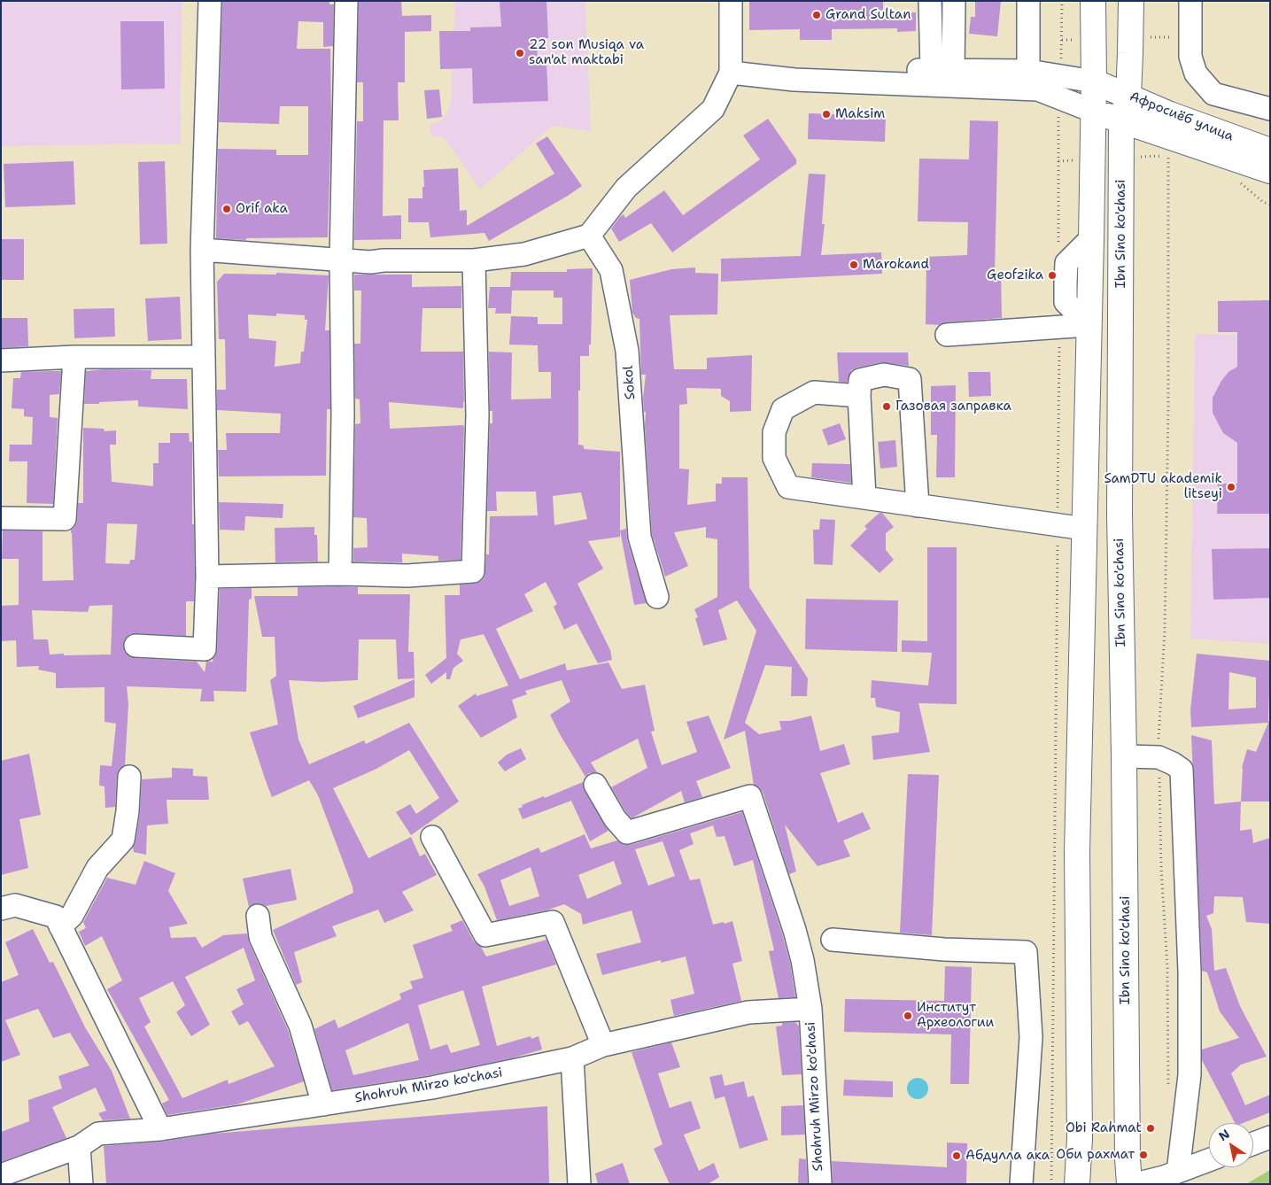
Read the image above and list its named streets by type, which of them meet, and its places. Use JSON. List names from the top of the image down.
{
  "streets": {
    "main road": ["Афросиёб улица", "Ibn Sino ko'chasi"],
    "street": ["Sokol", "Shohruh Mirzo ko'chasi"]
  },
  "crossings": [
    ["Афросиёб улица", "Ibn Sino ko'chasi"]
  ],
  "places": [
    "Grand Sultan",
    "22 son Musiqa va san'at maktabi",
    "Maksim",
    "Orif aka",
    "Marokand",
    "Geofzika",
    "Газовая заправка",
    "SamDTU akademik litseyi",
    "Институт Археологии",
    "Obi Rahmat",
    "Оби рахмат",
    "Абдулла ака"
  ],
  "north": "top left"
}
